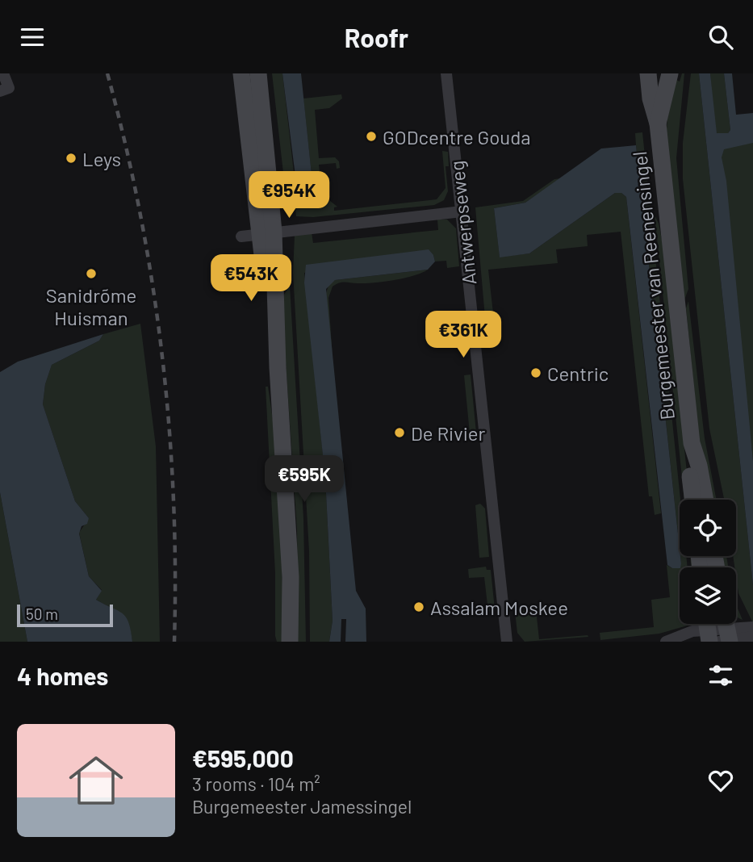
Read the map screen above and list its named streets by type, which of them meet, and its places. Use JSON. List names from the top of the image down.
{
  "streets": {
    "main road": ["Burgemeester van Reenensingel"],
    "street": ["Antwerpseweg"]
  },
  "places": [
    "GODcentre Gouda",
    "Leys",
    "Sanidrõme Huisman",
    "Centric",
    "De Rivier",
    "Assalam Moskee"
  ],
  "scale_bar": "50 m",
  "page": {
    "header": "Roofr",
    "price": [
      "€954K",
      "€543K",
      "€361K",
      "€595K"
    ],
    "scale": "50 m",
    "heading": "4 homes",
    "list": [
      {
        "name": "€595,000",
        "note": "3 rooms · 104 m² · Burgemeester Jamessingel"
      }
    ]
  }
}
